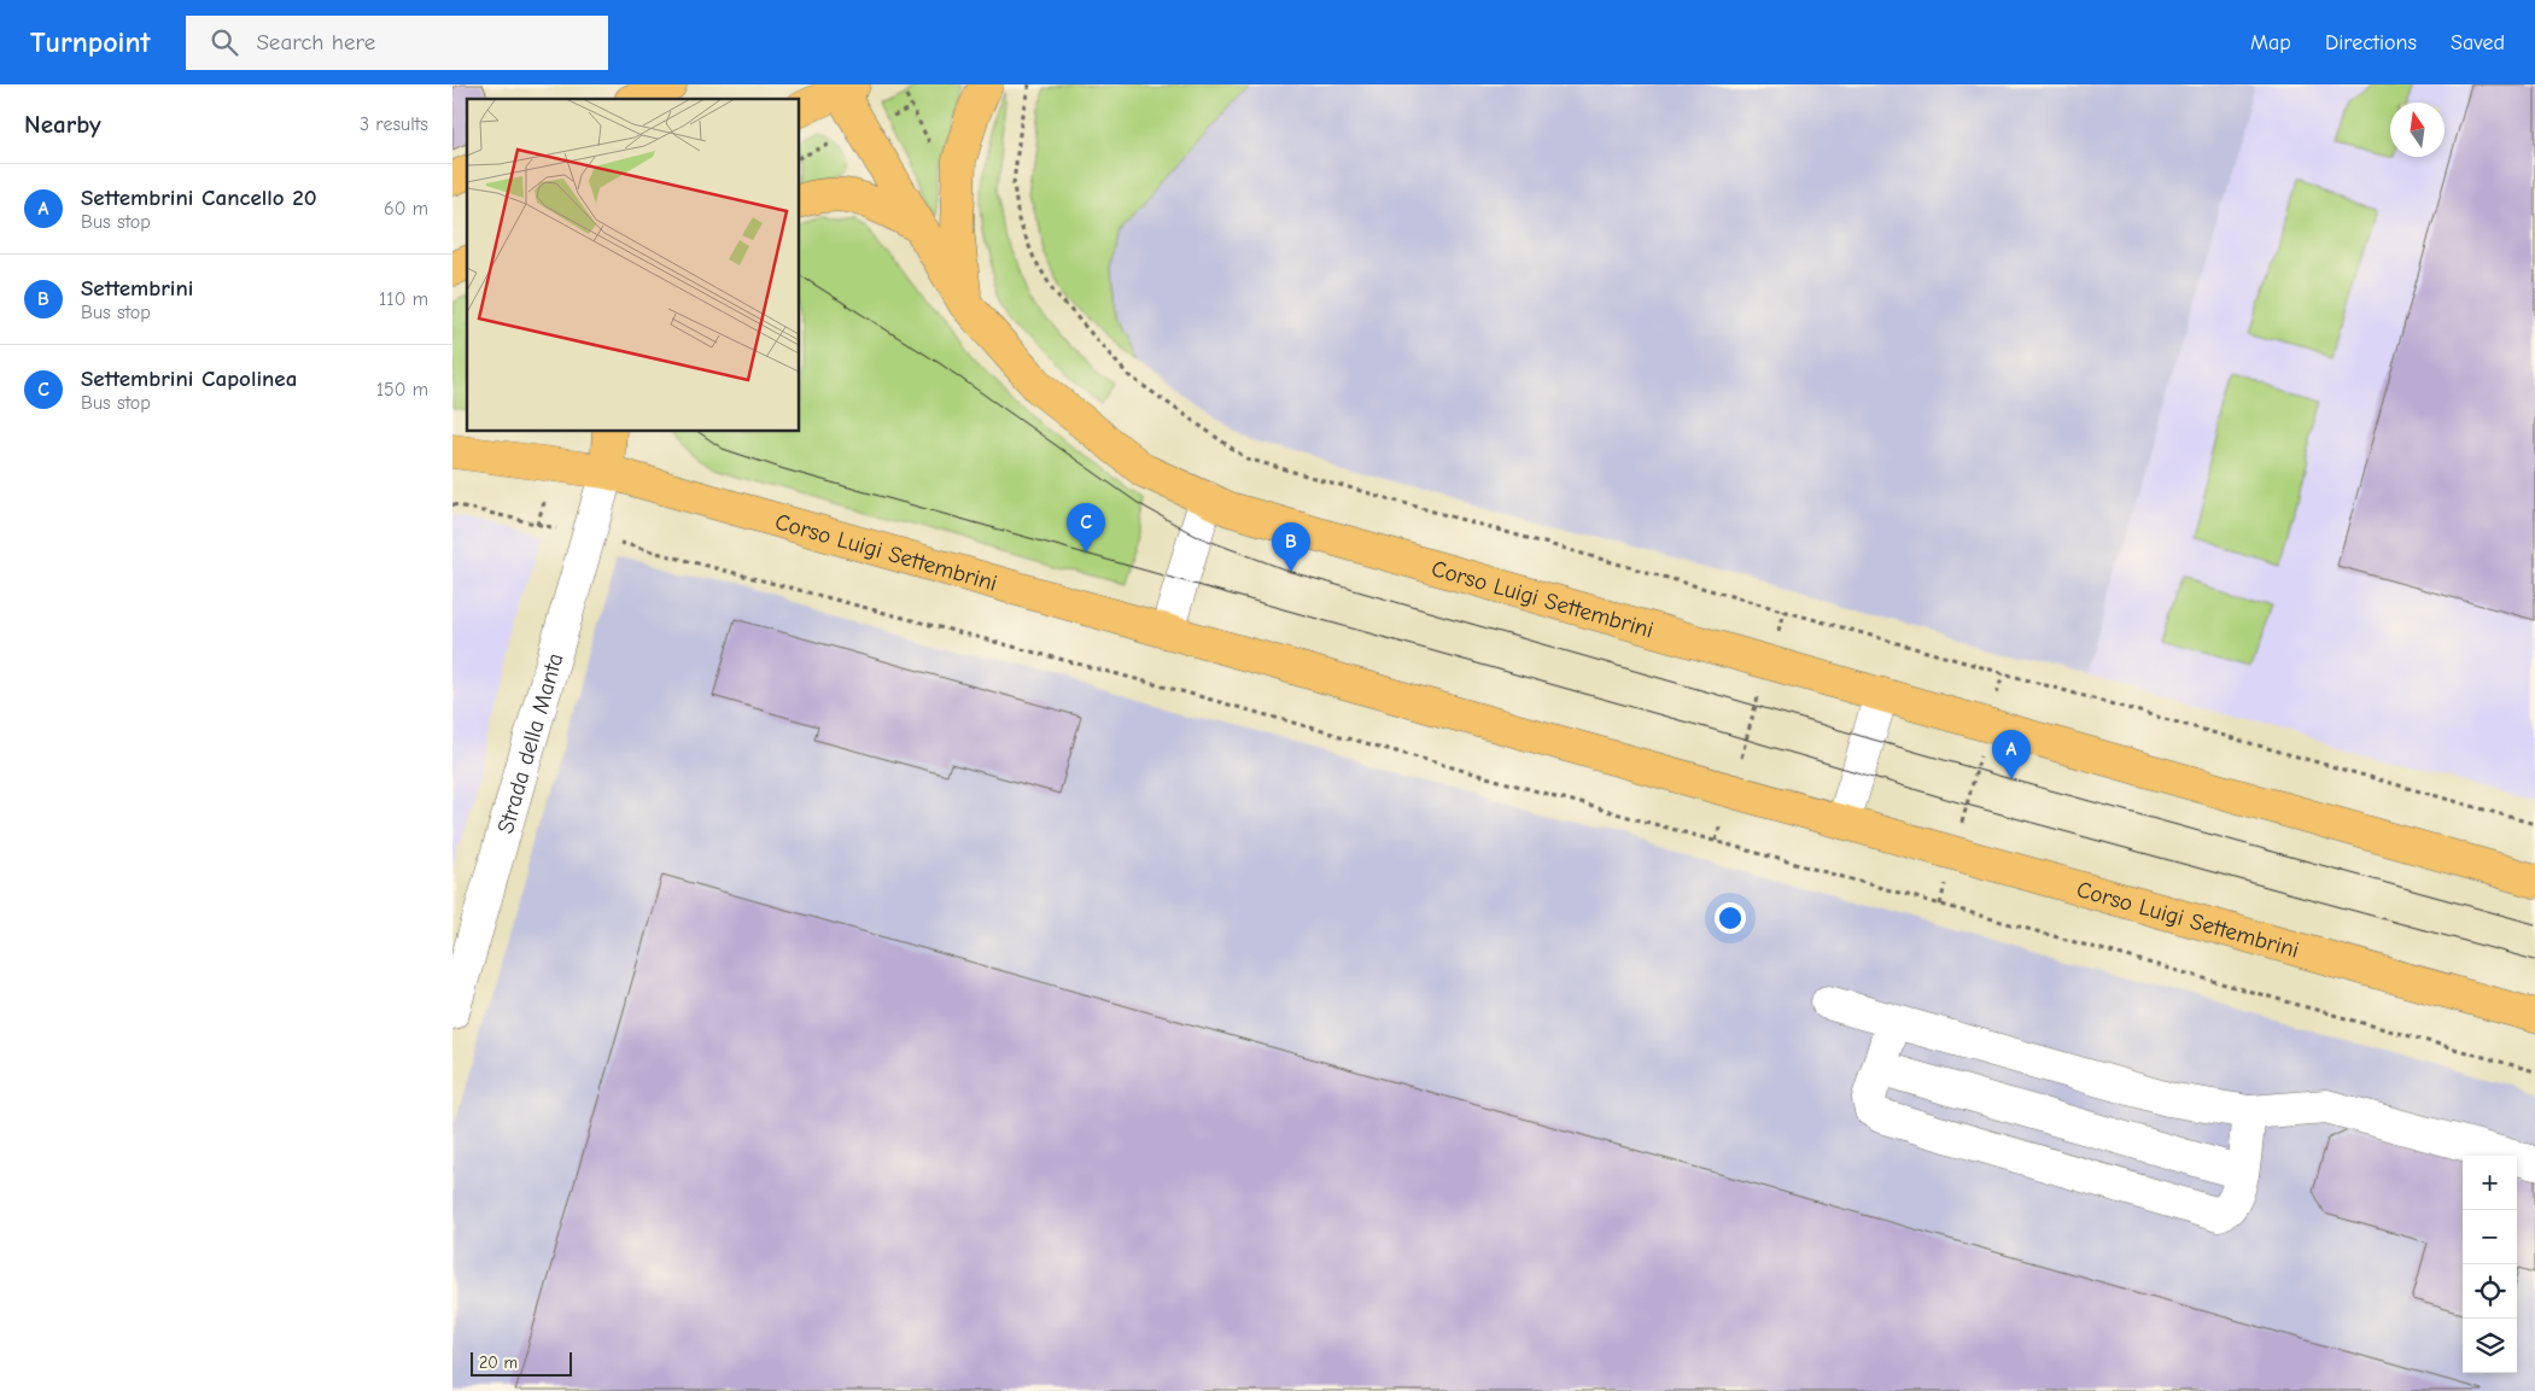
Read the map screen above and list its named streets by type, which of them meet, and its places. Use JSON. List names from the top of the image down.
{
  "streets": {
    "main road": ["Corso Luigi Settembrini"],
    "street": ["Strada della Manta"]
  },
  "crossings": [
    ["Corso Luigi Settembrini", "Strada della Manta"]
  ],
  "scale_bar": "20 m",
  "north": "top",
  "page": {
    "header": "Turnpoint",
    "search": "Search here",
    "nav": ["Map", "Directions", "Saved"],
    "heading": ["Nearby", "3 results"],
    "list": [
      {
        "mark": "A",
        "name": "Settembrini Cancello 20",
        "note": "Bus stop",
        "value": "60 m"
      },
      {
        "mark": "B",
        "name": "Settembrini",
        "note": "Bus stop",
        "value": "110 m"
      },
      {
        "mark": "C",
        "name": "Settembrini Capolinea",
        "note": "Bus stop",
        "value": "150 m"
      }
    ],
    "pins": ["C", "B", "A"],
    "map_buttons": ["+", "−"],
    "scale": "20 m"
  }
}
